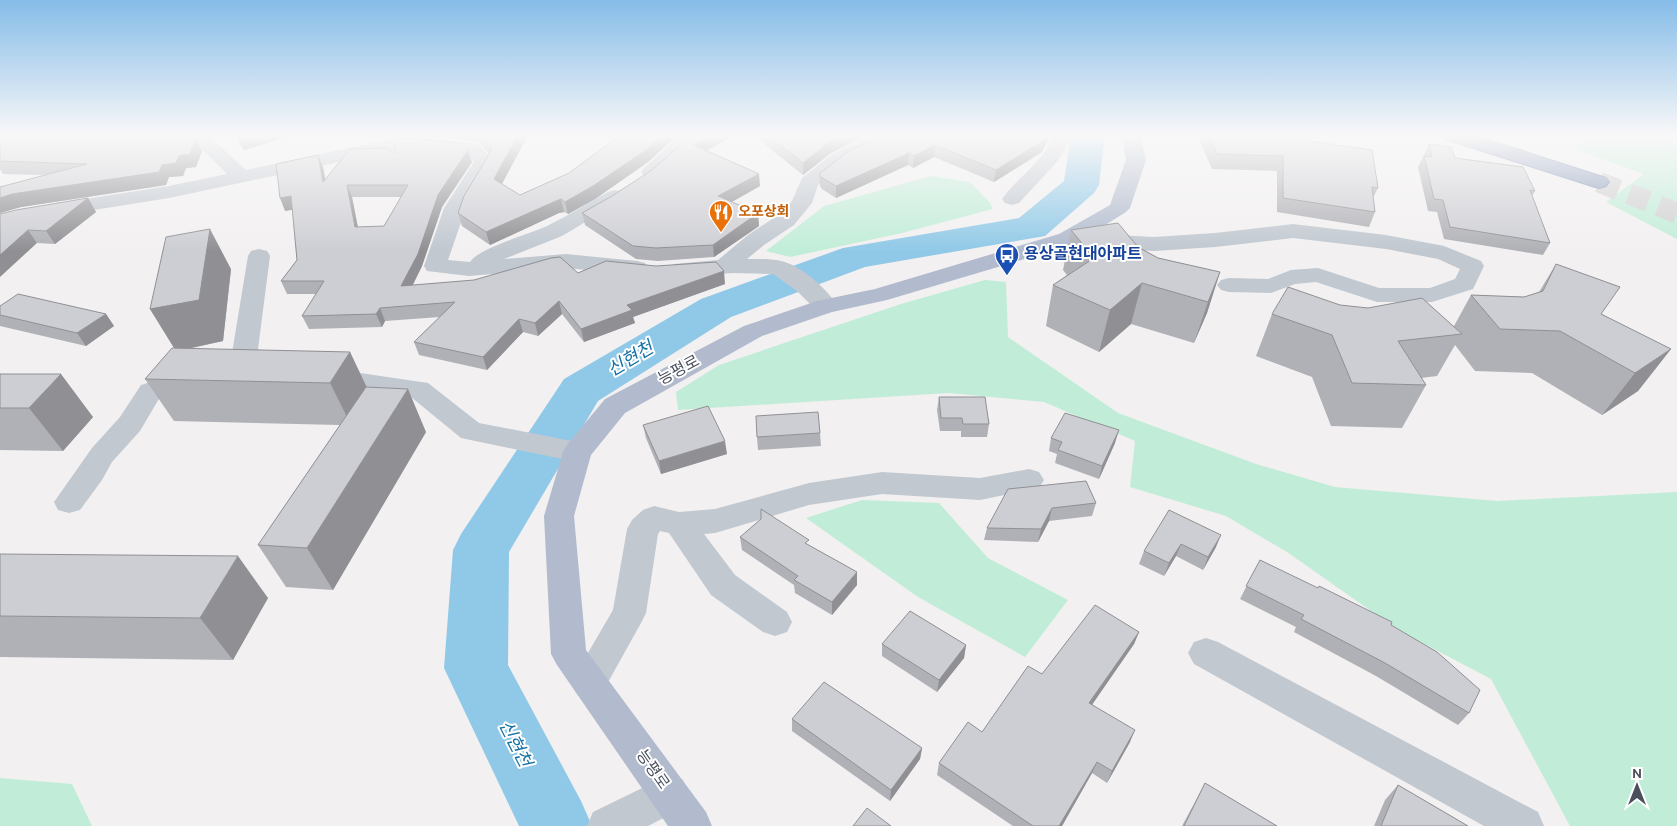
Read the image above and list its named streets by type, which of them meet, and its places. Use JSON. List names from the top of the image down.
{
  "streets": {
    "main road": ["능평로"]
  },
  "water": ["신현천"],
  "places": {
    "restaurant": ["오포상회"],
    "bus stop": ["용상골현대아파트"]
  },
  "north": "top"
}
